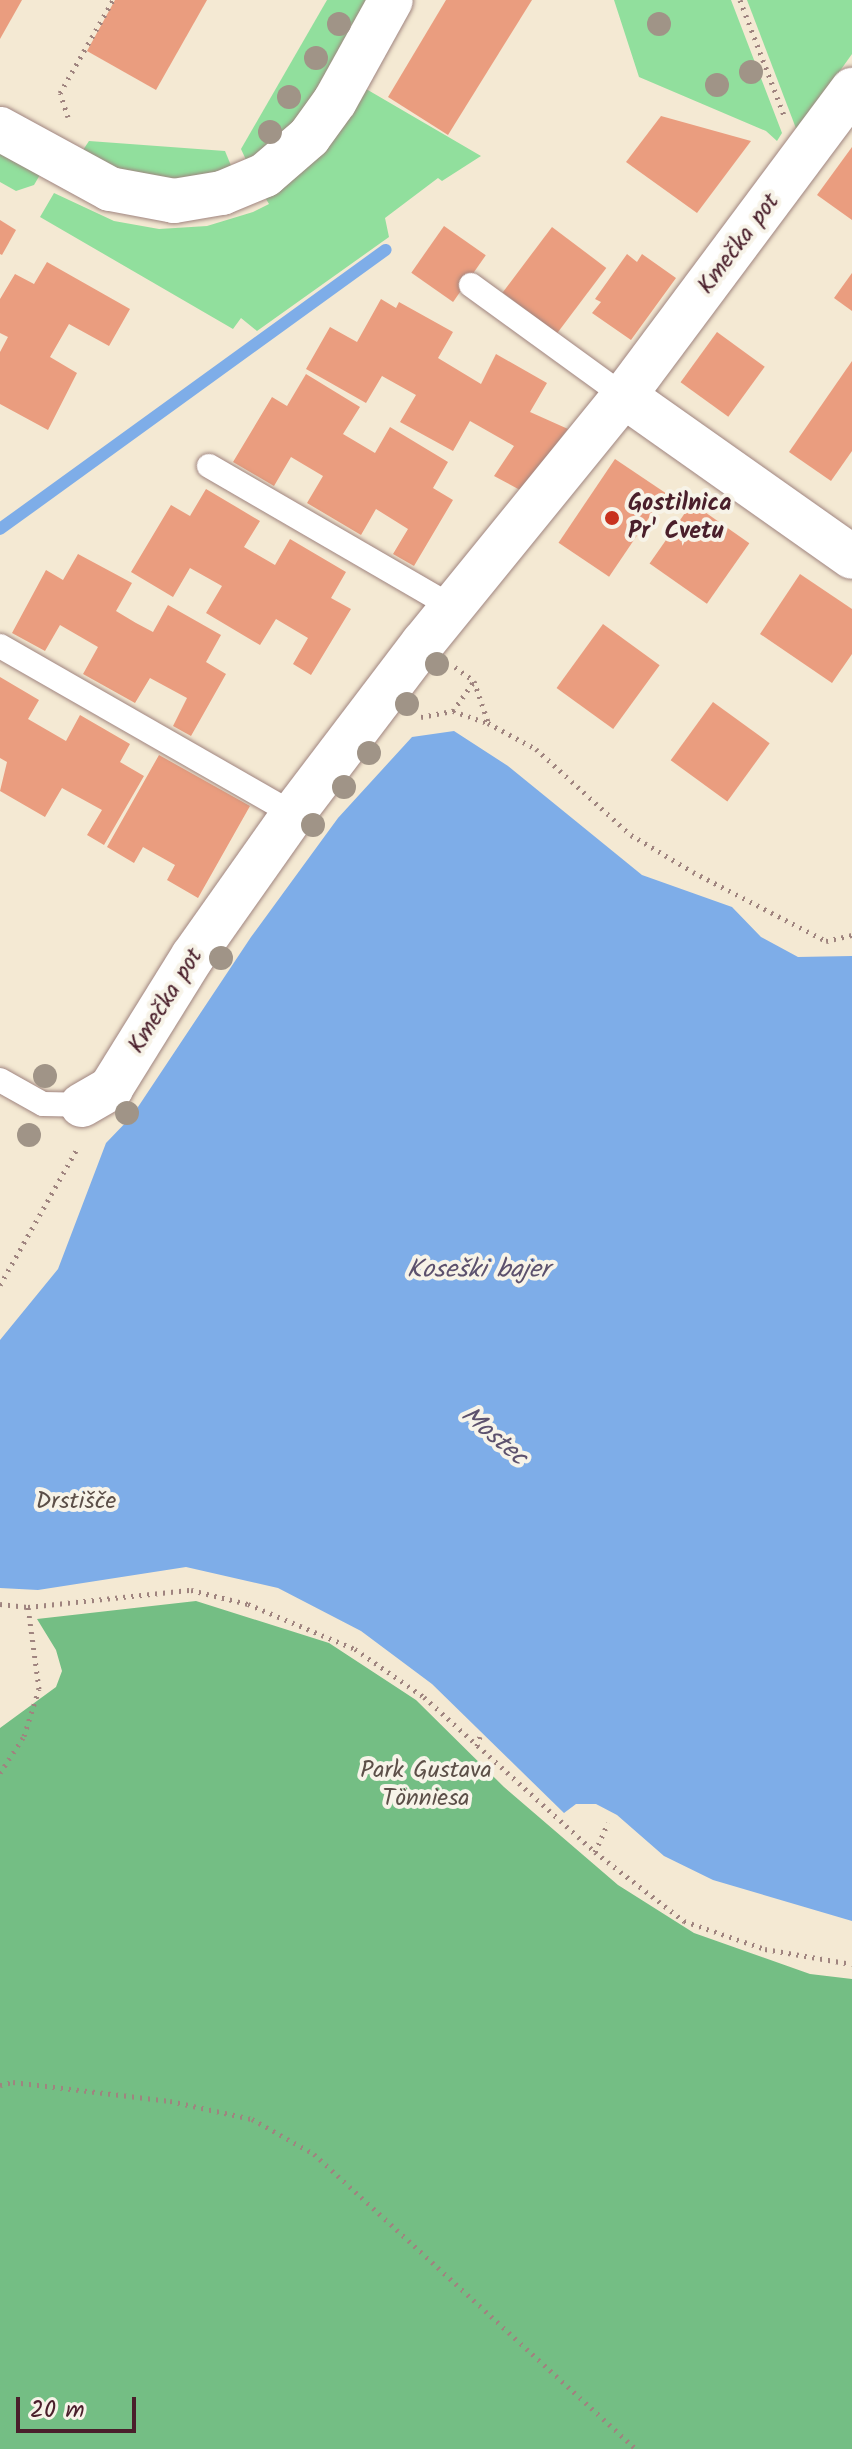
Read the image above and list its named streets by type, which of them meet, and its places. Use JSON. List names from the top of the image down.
{
  "streets": {
    "street": ["Kmečka pot"]
  },
  "water": ["Koseški bajer", "Mostec"],
  "parks": ["Drstišče", "Park Gustava Tönniesa"],
  "places": ["Gostilnica Pr' Cvetu"],
  "scale_bar": "20 m"
}
